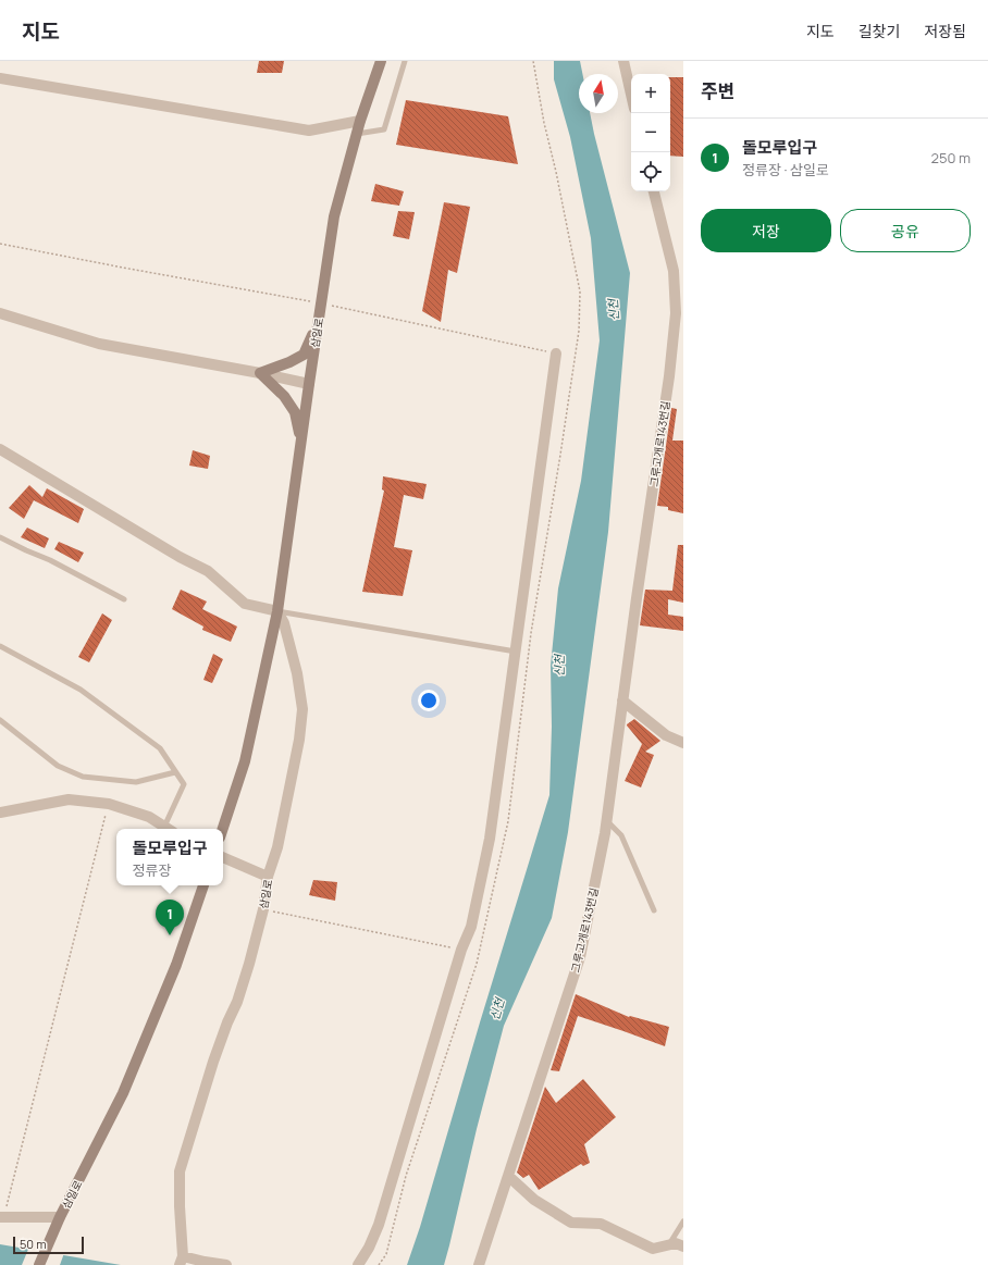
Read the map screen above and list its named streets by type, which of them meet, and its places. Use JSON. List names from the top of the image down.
{
  "streets": {
    "main road": ["삼일로"],
    "street": ["그루고개로143번길"]
  },
  "water": ["신천"],
  "scale_bar": "50 m",
  "north": "top",
  "page": {
    "header": "지도",
    "nav": ["지도", "길찾기", "저장됨"],
    "heading": "주변",
    "map_buttons": ["+", "−"],
    "list": [
      {
        "mark": "1",
        "name": "돌모루입구",
        "note": "정류장 · 삼일로",
        "value": "250 m"
      }
    ],
    "buttons": ["저장", "공유"],
    "popup": ["돌모루입구", "정류장"],
    "pins": "1",
    "scale": "50 m"
  }
}
